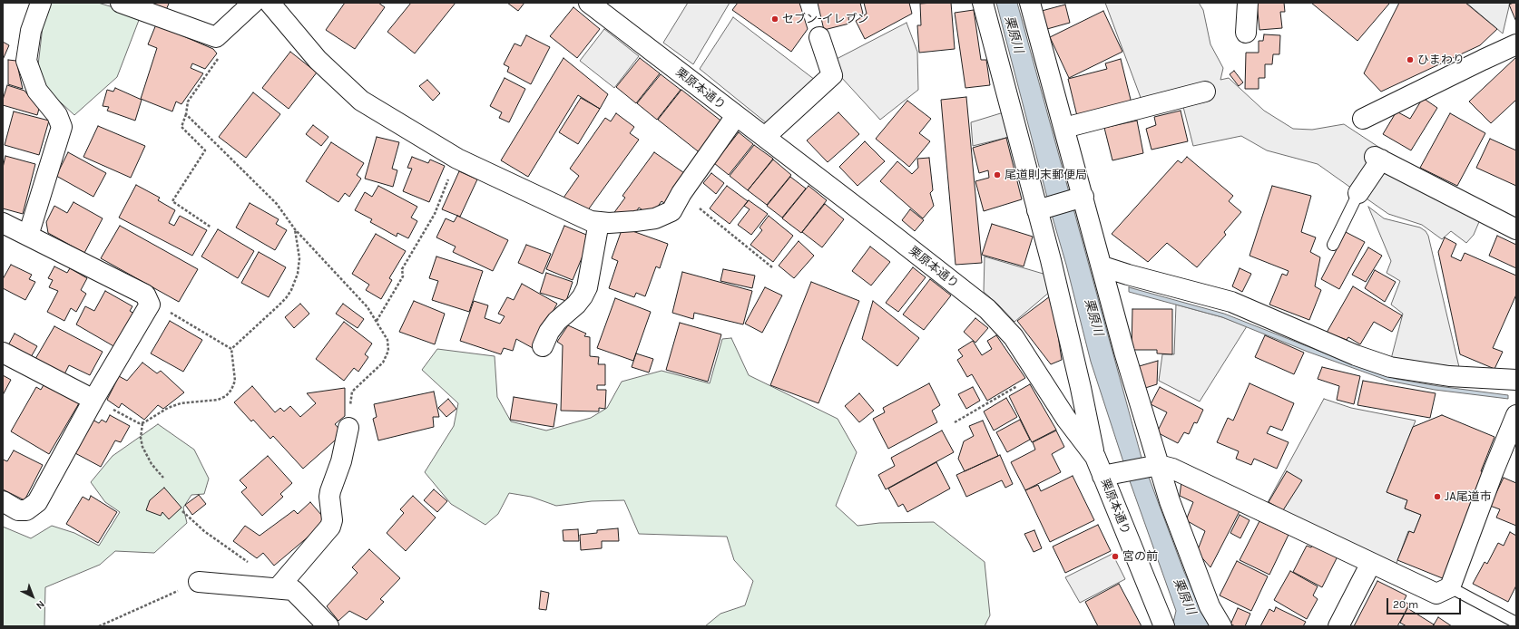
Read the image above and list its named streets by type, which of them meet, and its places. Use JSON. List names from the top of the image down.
{
  "streets": {
    "street": ["栗原本通り"]
  },
  "water": ["栗原川"],
  "places": [
    "セブン-イレブン",
    "ひまわり",
    "尾道則末郵便局",
    "JA尾道市",
    "宮の前"
  ],
  "scale_bar": "20 m",
  "north": "bottom right"
}
